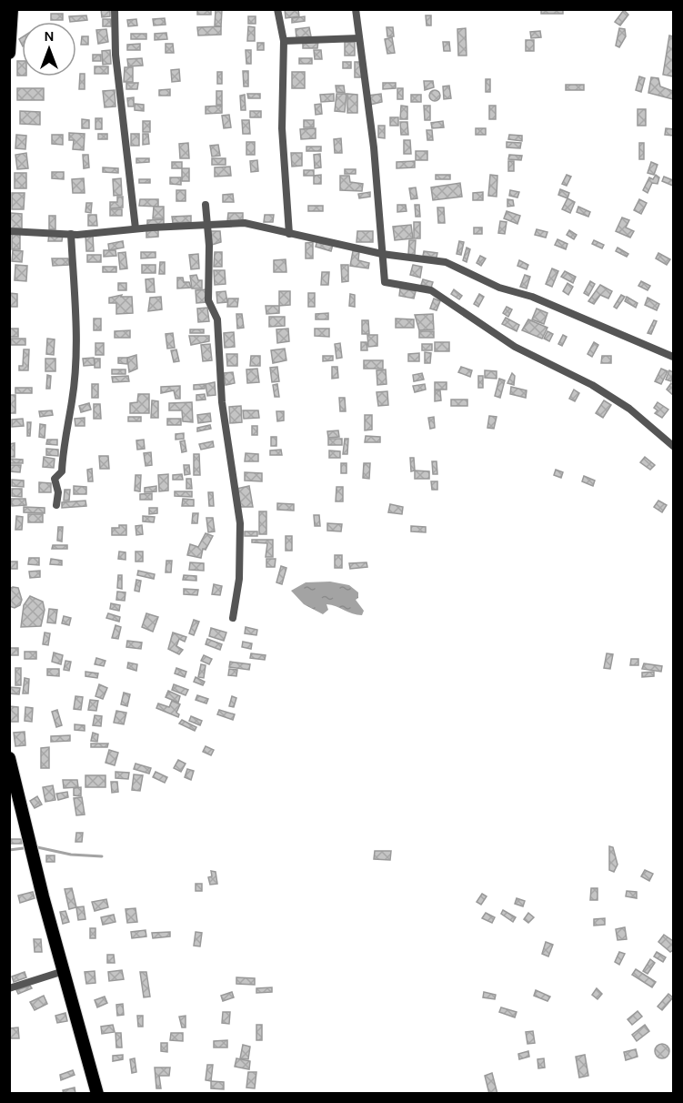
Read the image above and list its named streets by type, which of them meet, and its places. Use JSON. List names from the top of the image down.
{
  "north": "top"
}
